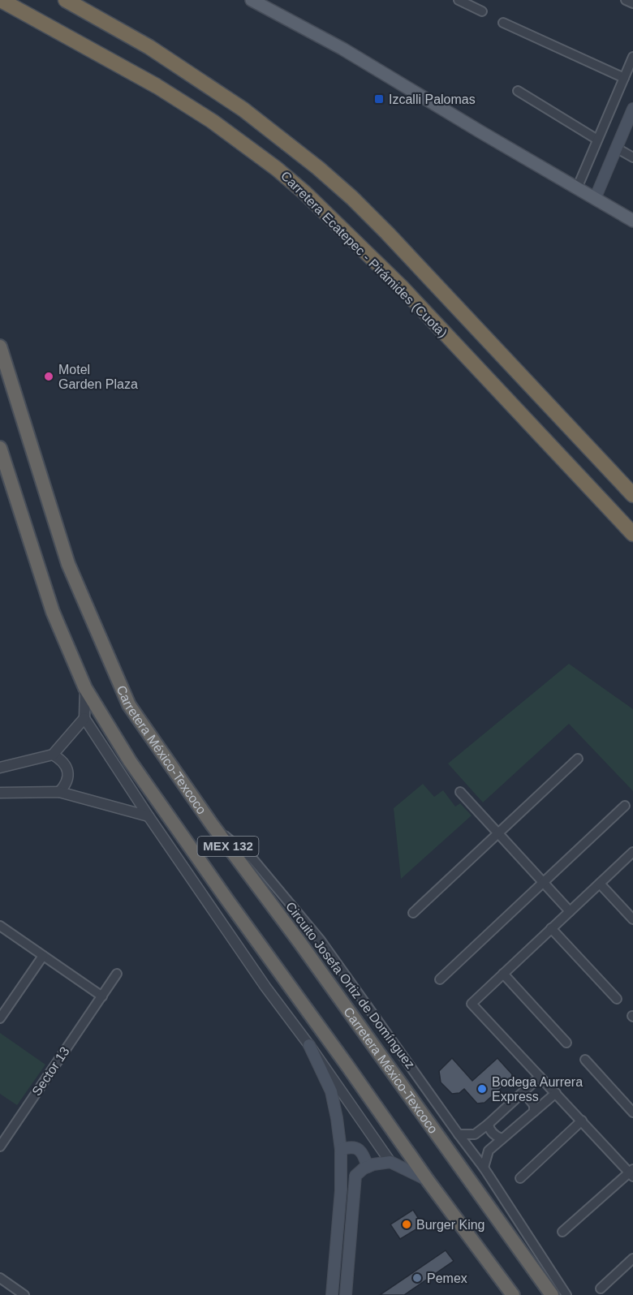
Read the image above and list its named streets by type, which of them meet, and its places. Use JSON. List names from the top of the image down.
{
  "streets": {
    "highway": ["Carretera Ecatepec - Pirámides (Cuota)", "Carretera México-Texcoco", "MEX 132"],
    "street": ["Circuito Josefa Ortiz de Domínguez", "Sector 13"]
  },
  "crossings": [
    ["Carretera México-Texcoco", "Circuito Josefa Ortiz de Domínguez"]
  ],
  "places": {
    "transit": ["Izcalli Palomas"],
    "other": [
      "Motel Garden Plaza",
      "Bodega Aurrera Express",
      "Burger King",
      "Pemex"
    ]
  }
}
